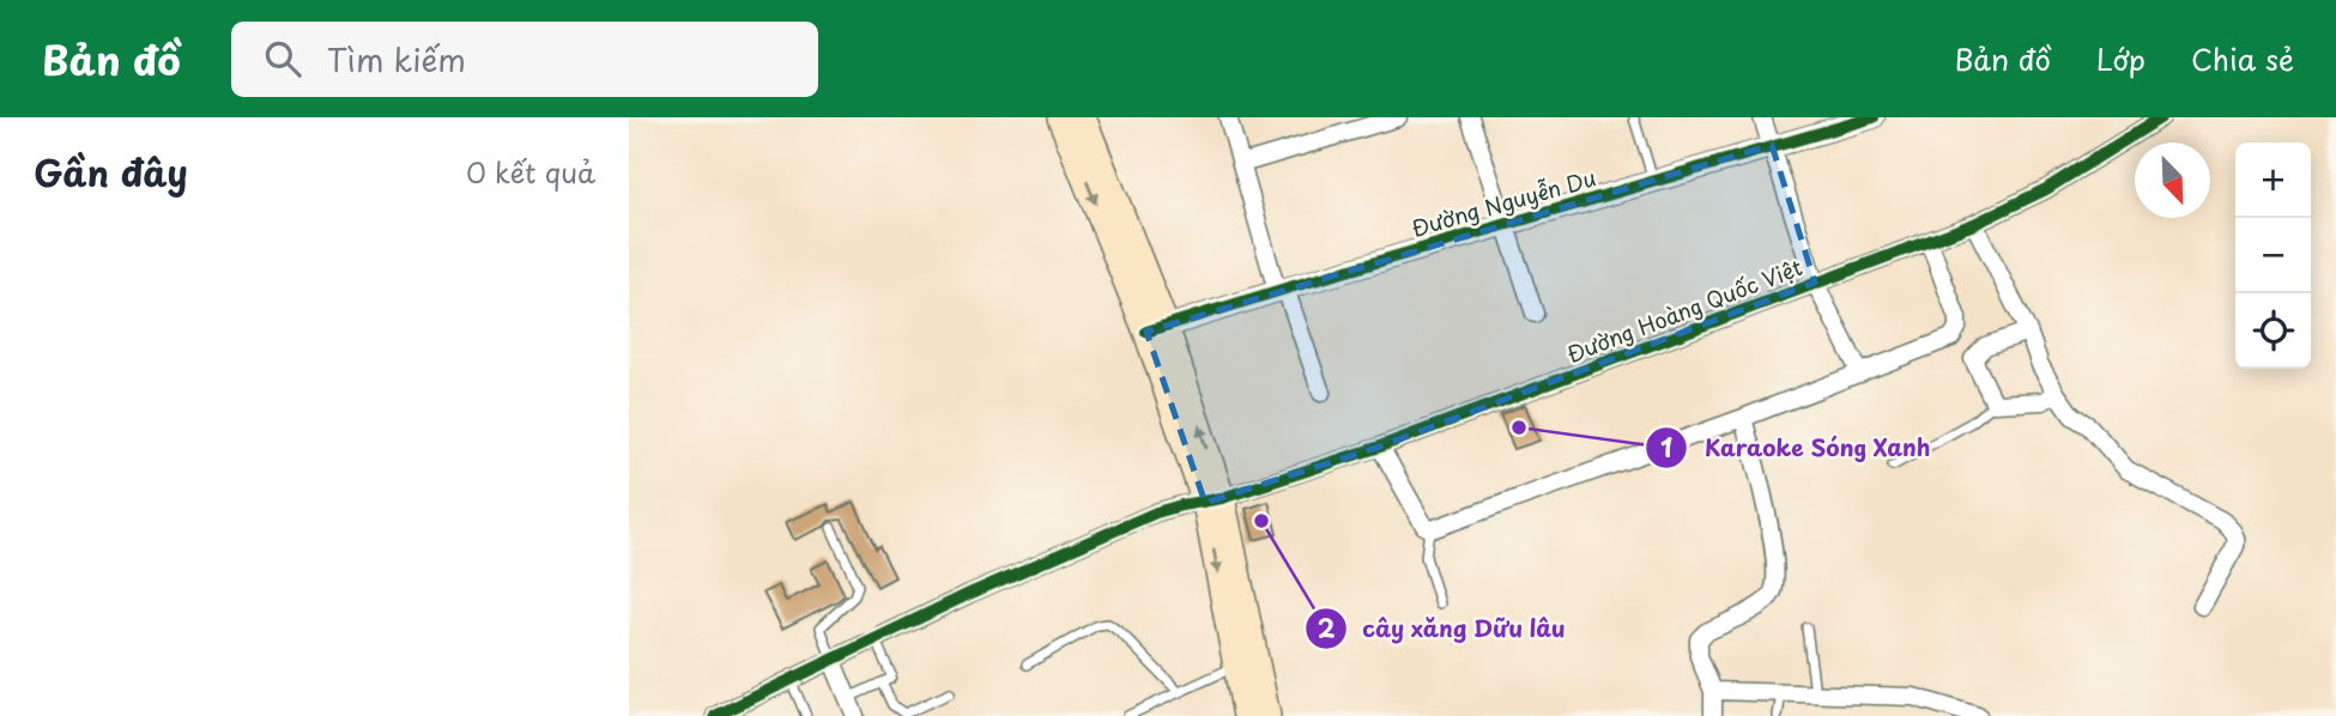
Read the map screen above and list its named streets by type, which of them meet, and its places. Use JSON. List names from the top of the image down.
{
  "streets": {
    "street": ["Đường Nguyễn Du", "Đường Hoàng Quốc Việt"]
  },
  "places": ["Karaoke Sóng Xanh", "cây xăng Dữu lâu"],
  "north": "bottom right",
  "page": {
    "header": "Bản đồ",
    "search": "Tìm kiếm",
    "nav": ["Bản đồ", "Lớp", "Chia sẻ"],
    "heading": ["Gần đây", "0 kết quả"],
    "map_buttons": ["+", "−"]
  }
}
